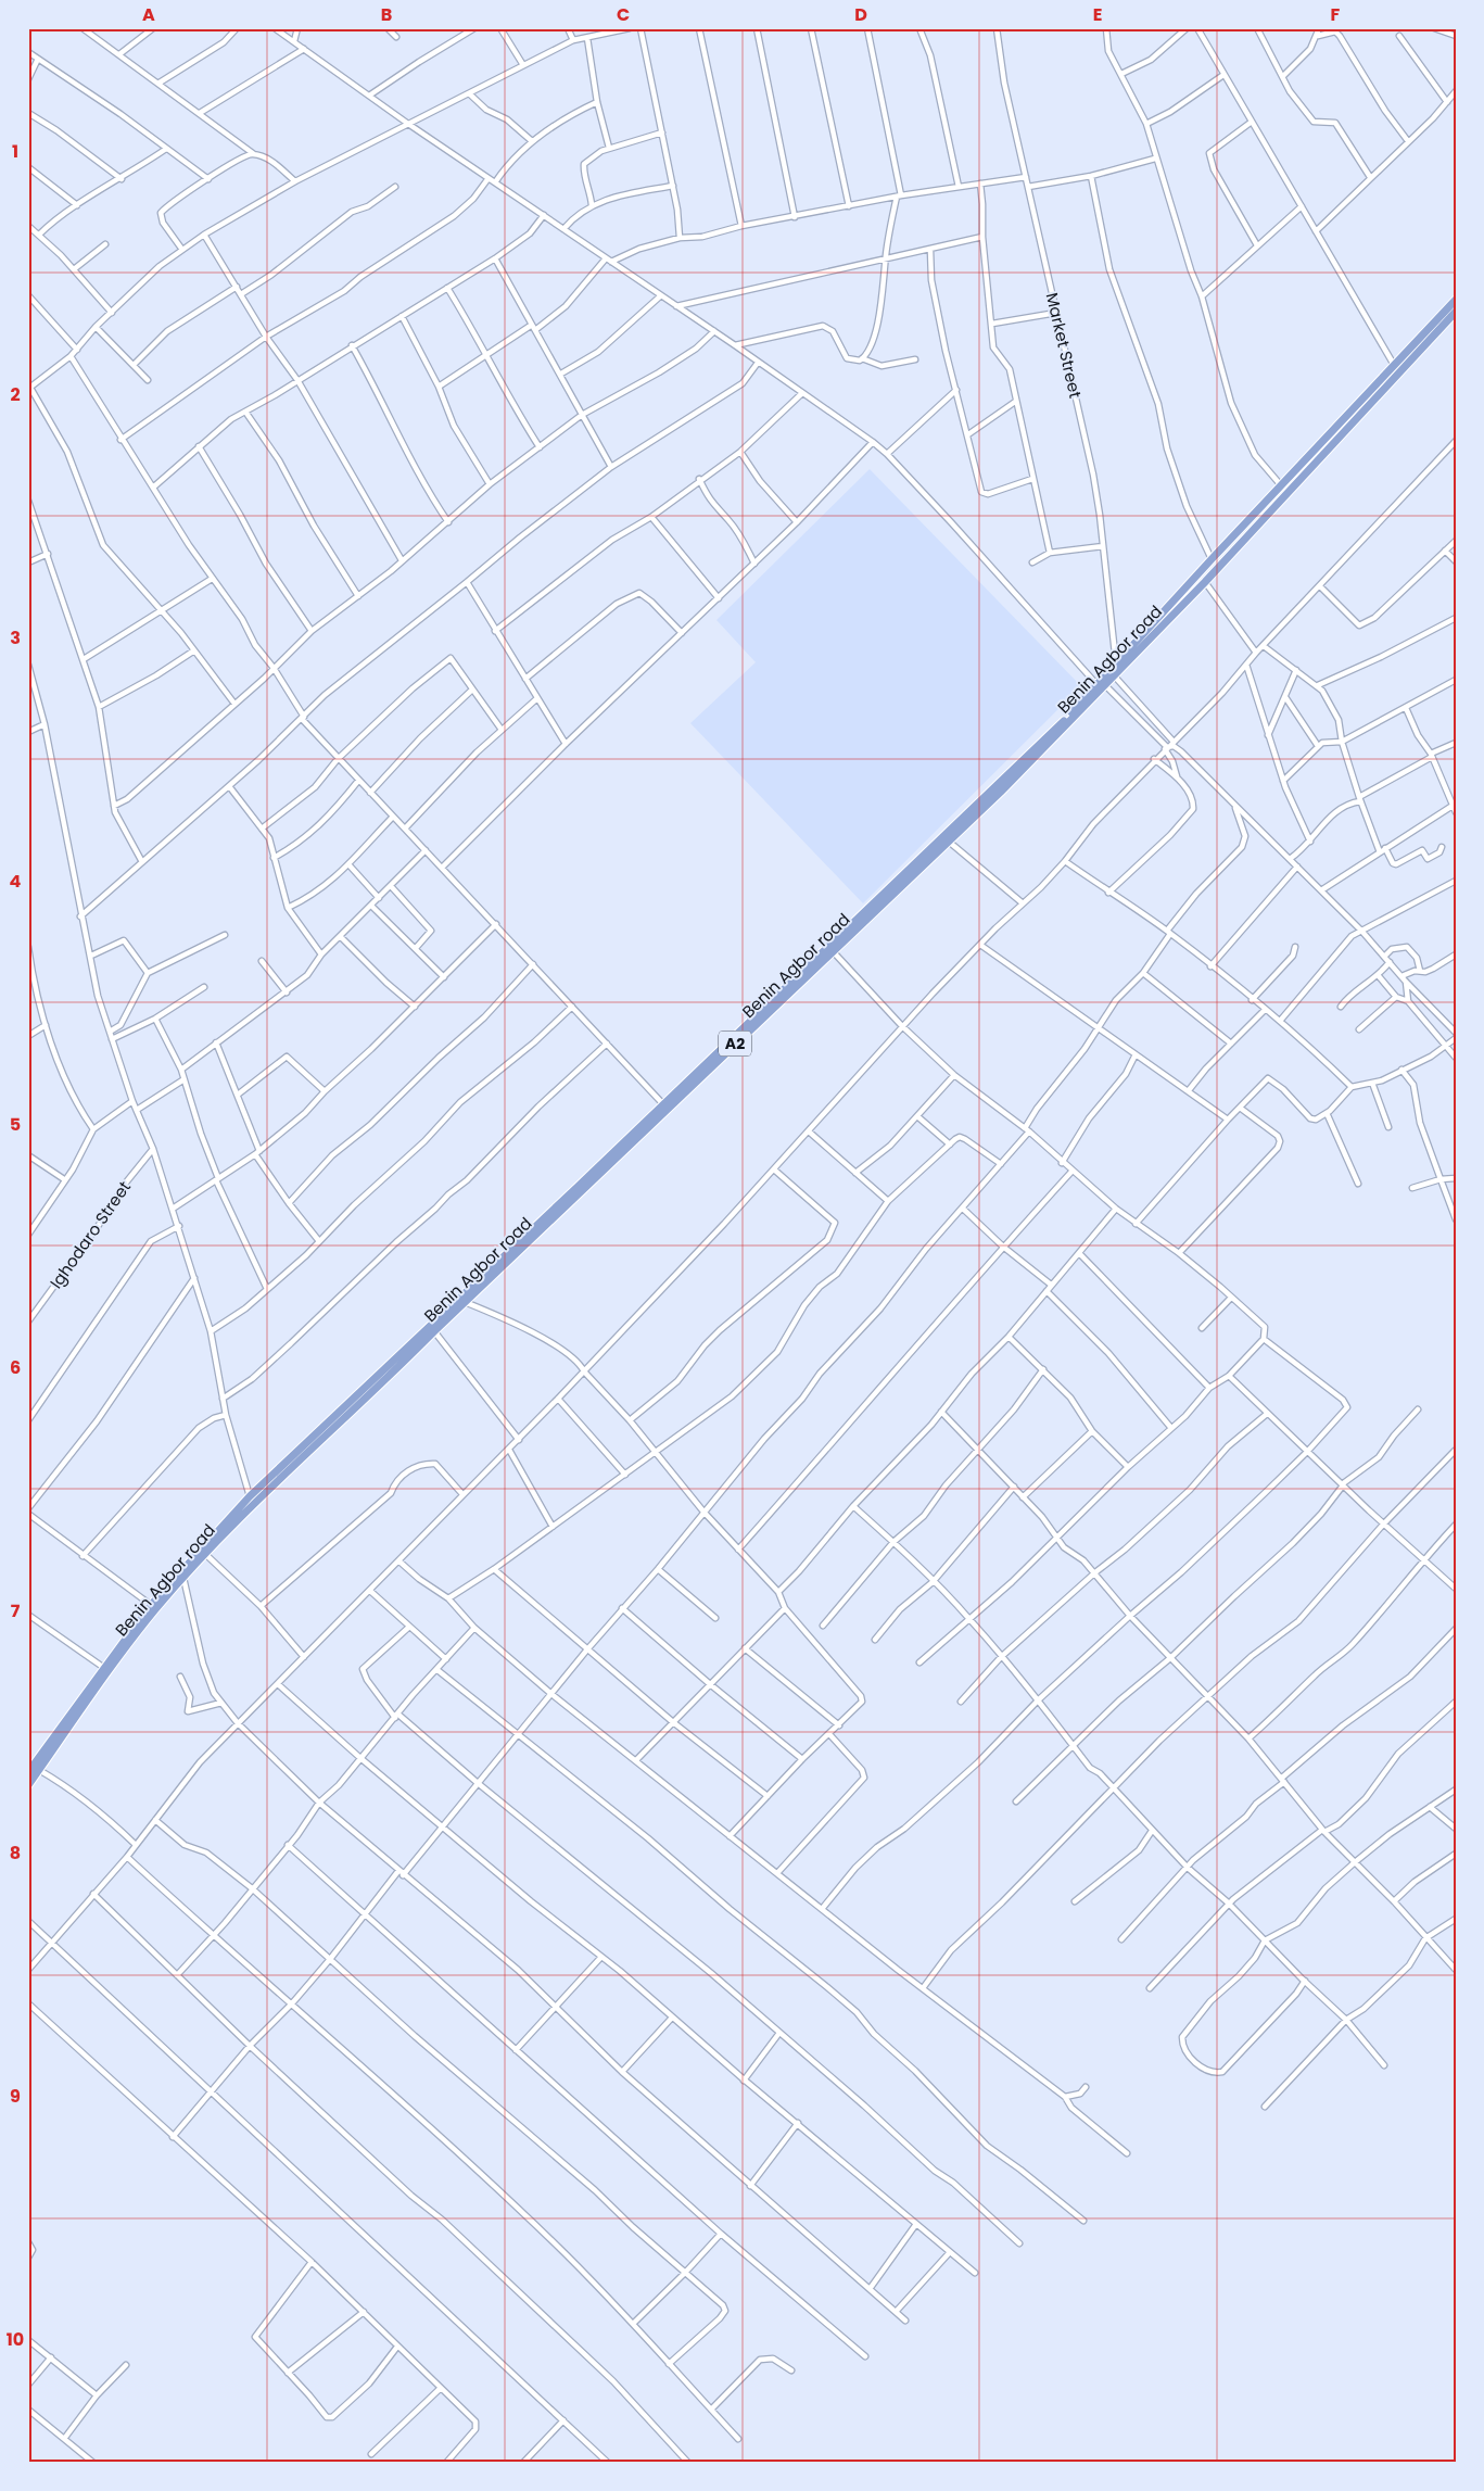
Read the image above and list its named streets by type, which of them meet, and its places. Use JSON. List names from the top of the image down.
{
  "streets": {
    "highway": ["Benin Agbor road", "A2"],
    "street": ["Market Street", "Ighodaro Street"]
  },
  "crossings": [
    ["Market Street", "Benin Agbor road"]
  ],
  "grid": {
    "columns": [
      "A",
      "B",
      "C",
      "D",
      "E",
      "F"
    ],
    "rows": [
      "1",
      "2",
      "3",
      "4",
      "5",
      "6",
      "7",
      "8",
      "9",
      "10"
    ]
  }
}
